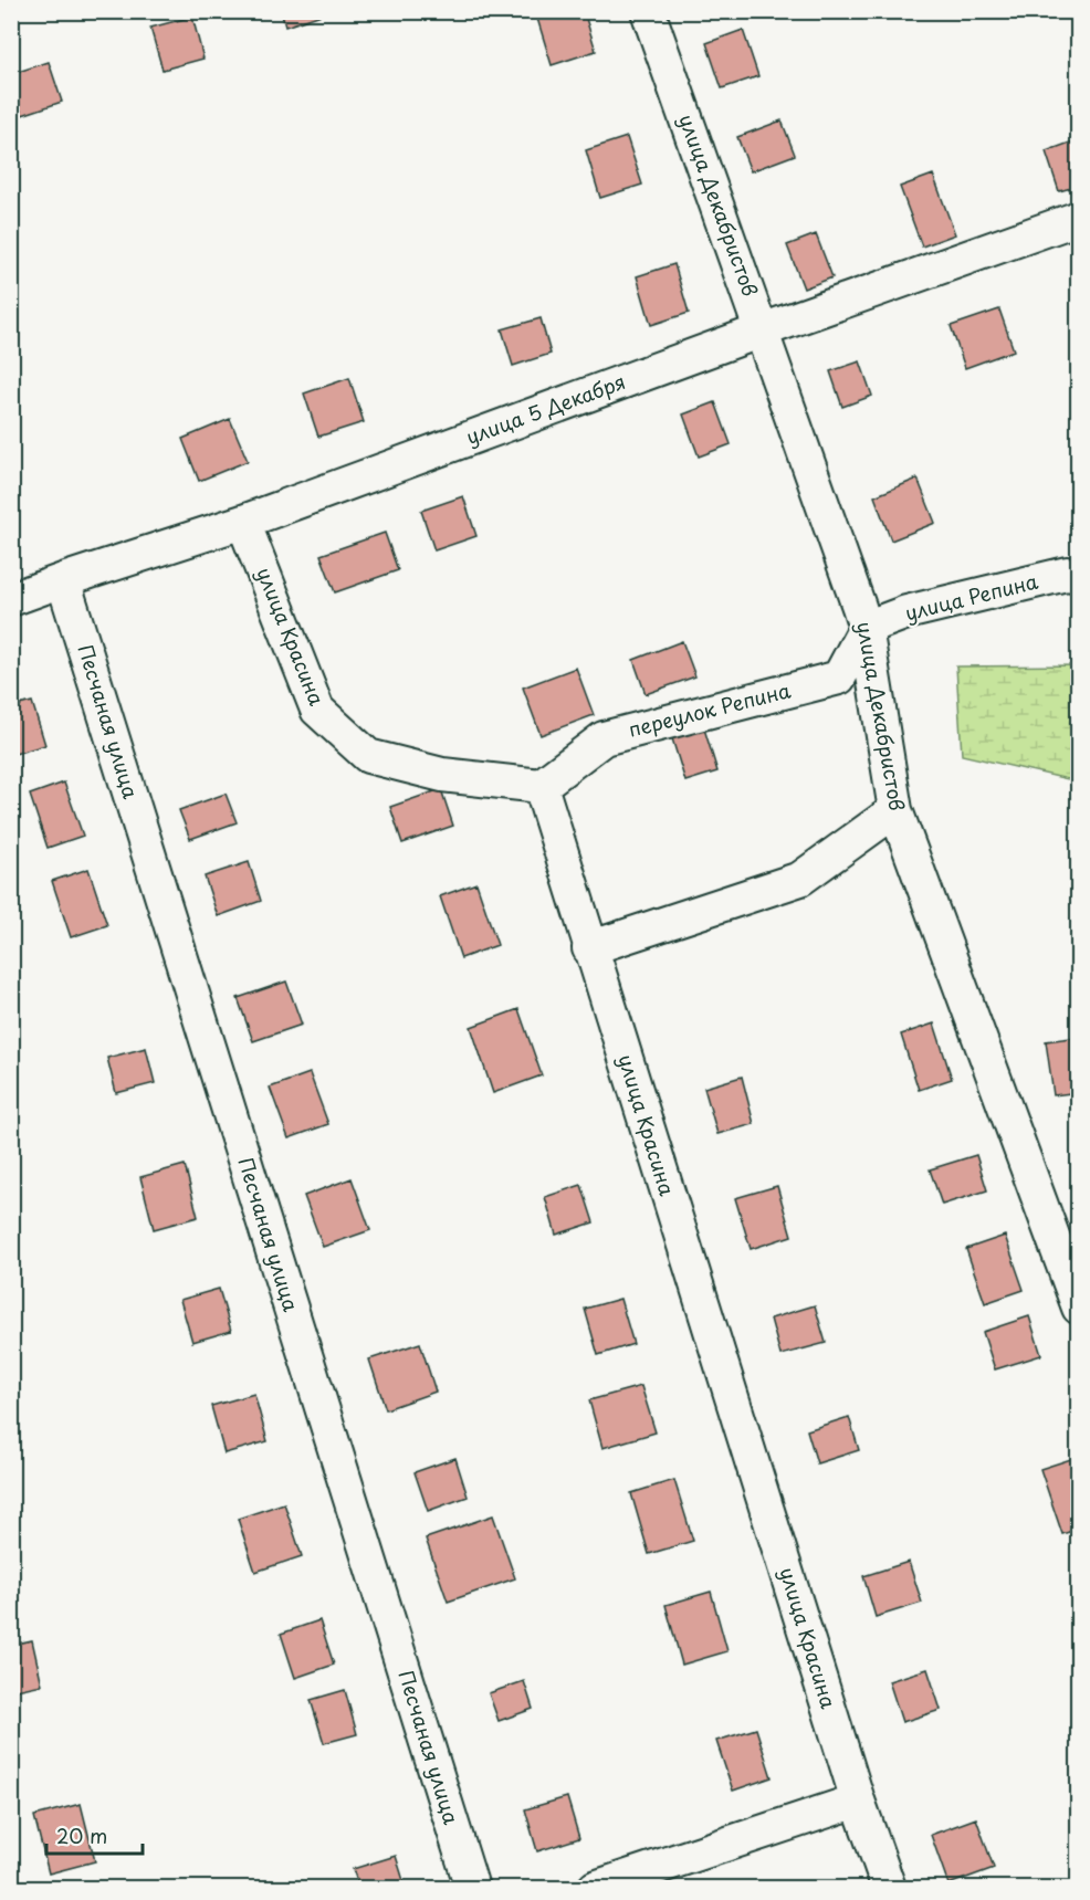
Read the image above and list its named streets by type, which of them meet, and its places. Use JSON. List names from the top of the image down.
{
  "streets": {
    "street": [
      "улица Декабристов",
      "улица 5 Декабря",
      "улица Репина",
      "улица Красина",
      "переулок Репина",
      "Песчаная улица"
    ]
  },
  "crossings": [
    ["улица Декабристов", "улица 5 Декабря"],
    ["улица Декабристов", "улица Репина"],
    ["улица Декабристов", "переулок Репина"],
    ["улица 5 Декабря", "улица Красина"],
    ["улица 5 Декабря", "Песчаная улица"],
    ["улица Репина", "переулок Репина"],
    ["улица Красина", "переулок Репина"]
  ],
  "scale_bar": "20 m"
}
